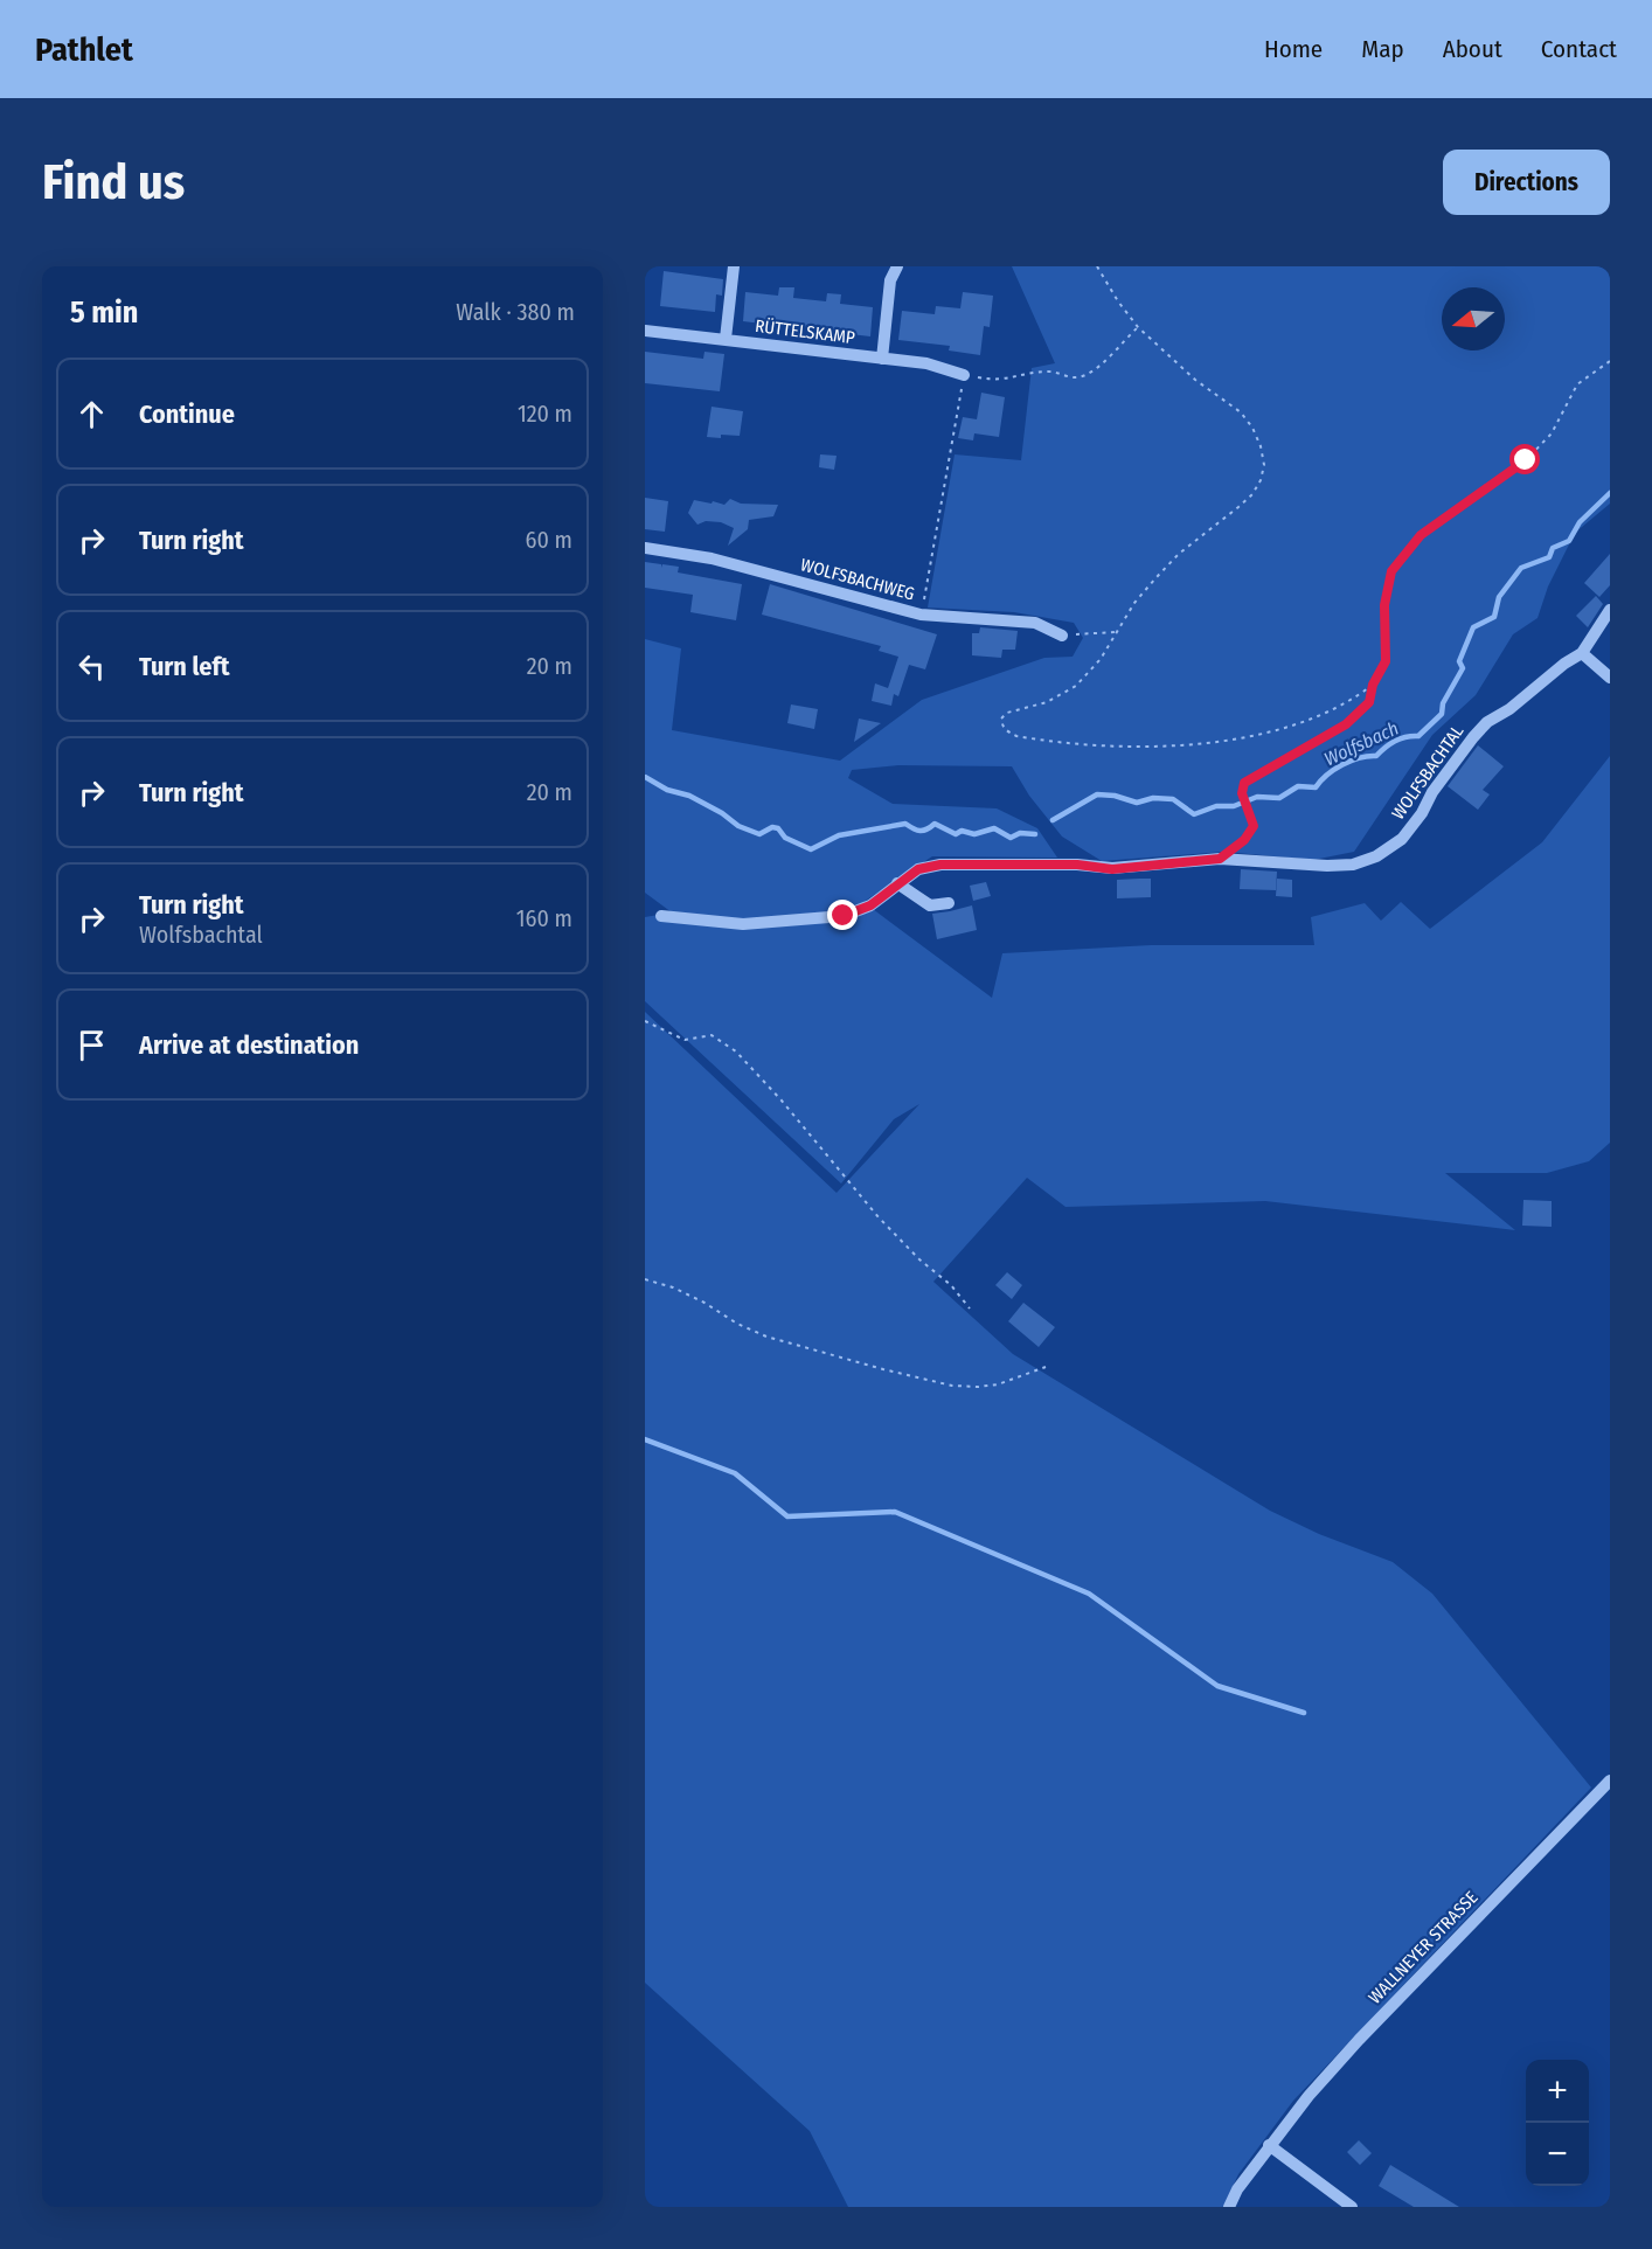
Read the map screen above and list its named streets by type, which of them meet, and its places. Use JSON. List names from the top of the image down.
{
  "streets": {
    "street": [
      "RÜTTELSKAMP",
      "WOLFSBACHWEG",
      "WOLFSBACHTAL",
      "WALLNEYER STRASSE"
    ]
  },
  "water": ["Wolfsbach"],
  "north": "left",
  "page": {
    "header": "Pathlet",
    "nav": [
      "Home",
      "Map",
      "About",
      "Contact"
    ],
    "buttons": "Directions",
    "title": "Find us",
    "heading": ["5 min", "Walk · 380 m"],
    "list": [
      ["Continue", "120 m"],
      ["Turn right", "60 m"],
      ["Turn left", "20 m"],
      ["Turn right", "20 m"],
      ["Turn right", "Wolfsbachtal", "160 m"],
      "Arrive at destination"
    ],
    "map_buttons": ["+", "−"]
  }
}
